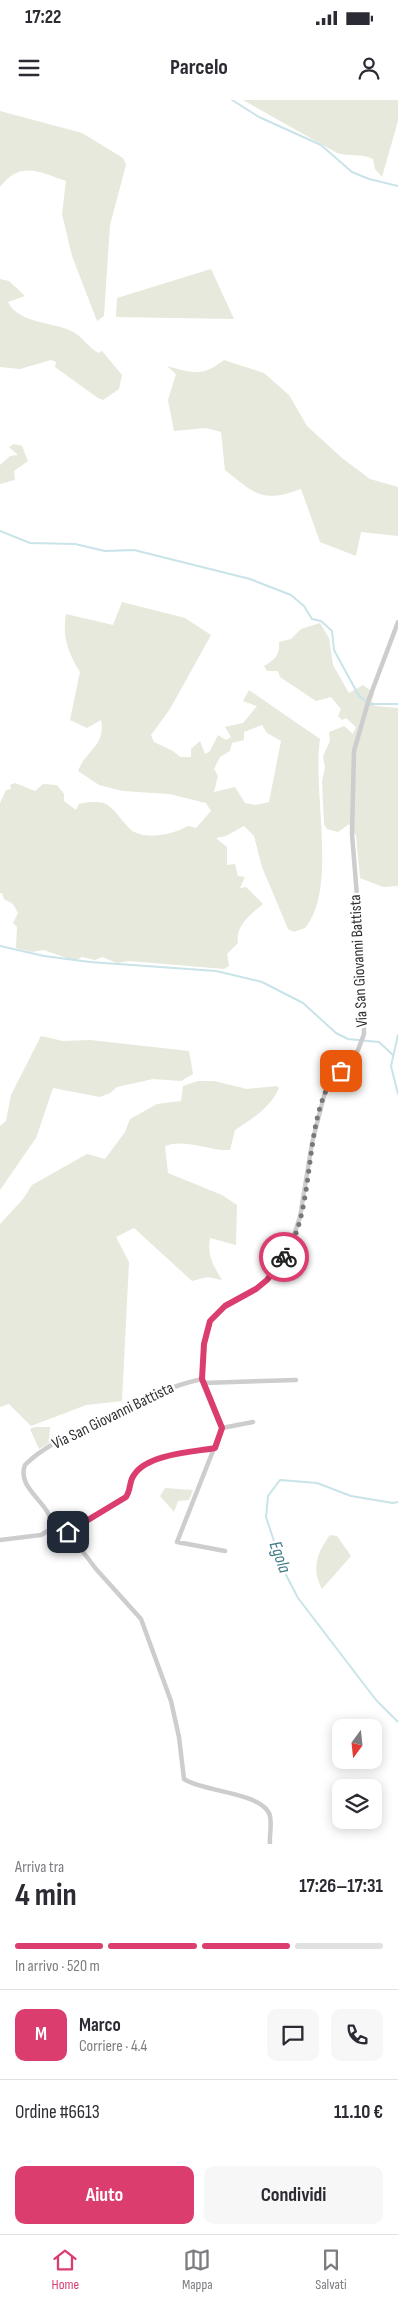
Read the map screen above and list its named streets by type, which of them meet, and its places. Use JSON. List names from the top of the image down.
{
  "streets": {
    "street": ["Via San Giovanni Battista"]
  },
  "water": ["Egola"],
  "north": "bottom",
  "page": {
    "status": "17:22",
    "header": "Parcelo",
    "heading": ["4 min", "Arriva tra", "17:26–17:31"],
    "panel": [
      "Marco",
      "Corriere · 4.4",
      "Ordine #6613",
      "11.10 €"
    ],
    "bar": "In arrivo · 520 m",
    "round": "M",
    "buttons": ["Aiuto", "Condividi"],
    "tabs": ["Home", "Mappa", "Salvati"]
  }
}
